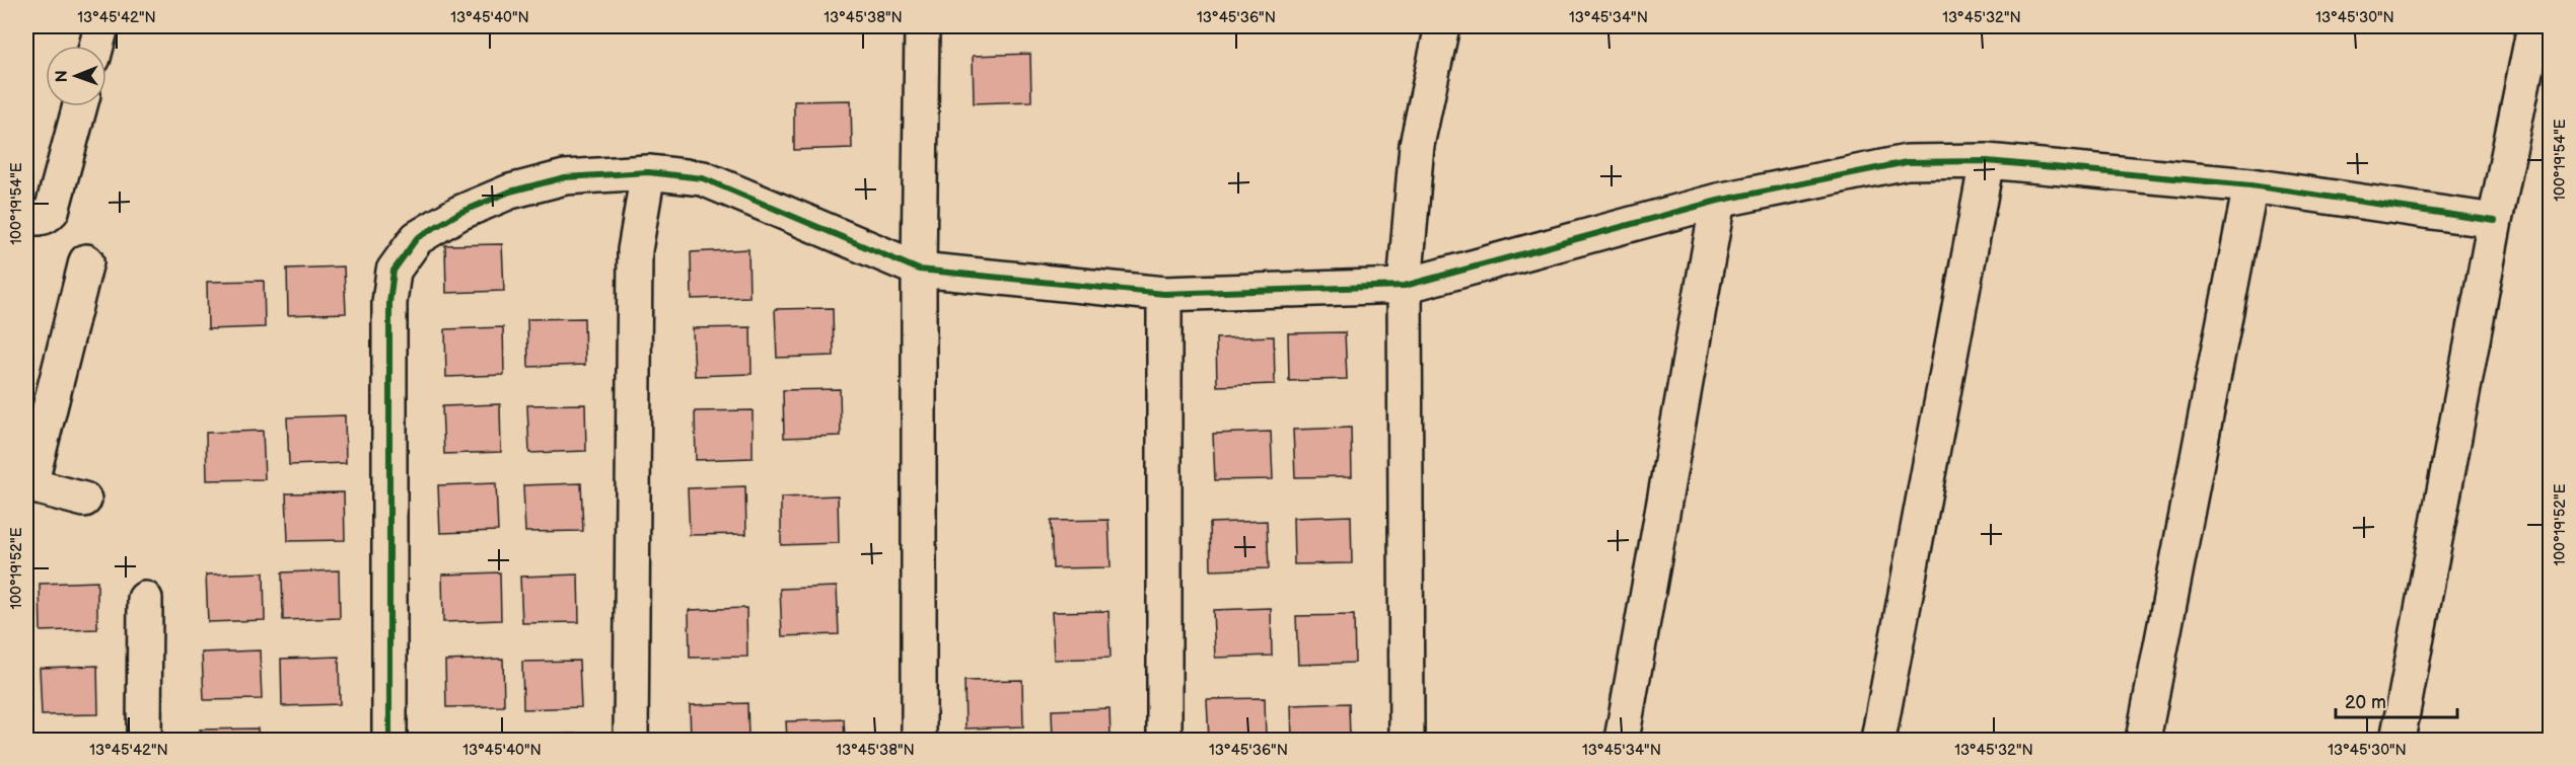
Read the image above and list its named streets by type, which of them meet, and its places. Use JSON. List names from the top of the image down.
{
  "scale_bar": "20 m",
  "north": "left",
  "coordinates": [
    "13°45'42\"N",
    "13°45'40\"N",
    "13°45'38\"N",
    "13°45'36\"N",
    "13°45'34\"N",
    "13°45'32\"N",
    "13°45'30\"N",
    "100°19'54\"E",
    "100°19'52\"E"
  ]
}
